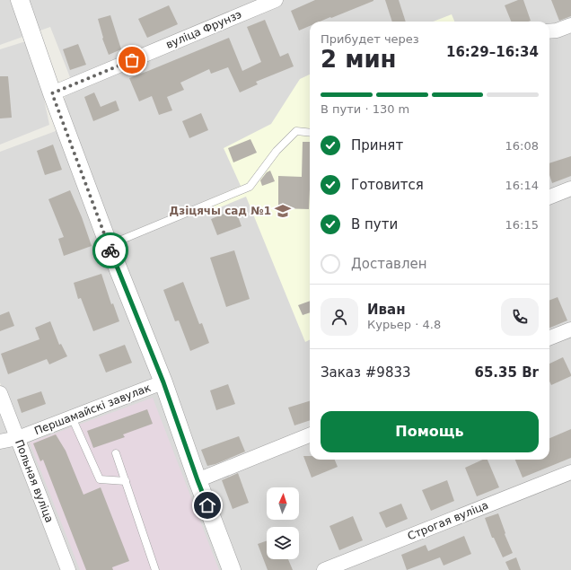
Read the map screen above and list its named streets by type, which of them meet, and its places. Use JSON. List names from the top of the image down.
{
  "streets": {
    "street": [
      "вуліца Фрунзэ",
      "Першамайскі завулак",
      "Польная вуліца",
      "Строгая вуліца"
    ]
  },
  "crossings": [
    ["Першамайскі завулак", "Польная вуліца"]
  ],
  "places": {
    "school or university": ["Дзіцячы сад №1"]
  },
  "north": "top",
  "page": {
    "heading": ["2 мин", "Прибудет через", "16:29–16:34"],
    "panel": [
      "Иван",
      "Курьер · 4.8",
      "Заказ #9833",
      "65.35 Br"
    ],
    "bar": "В пути · 130 m",
    "list": [
      ["Принят", "16:08"],
      ["Готовится", "16:14"],
      ["В пути", "16:15"],
      "Доставлен"
    ],
    "buttons": "Помощь"
  }
}
